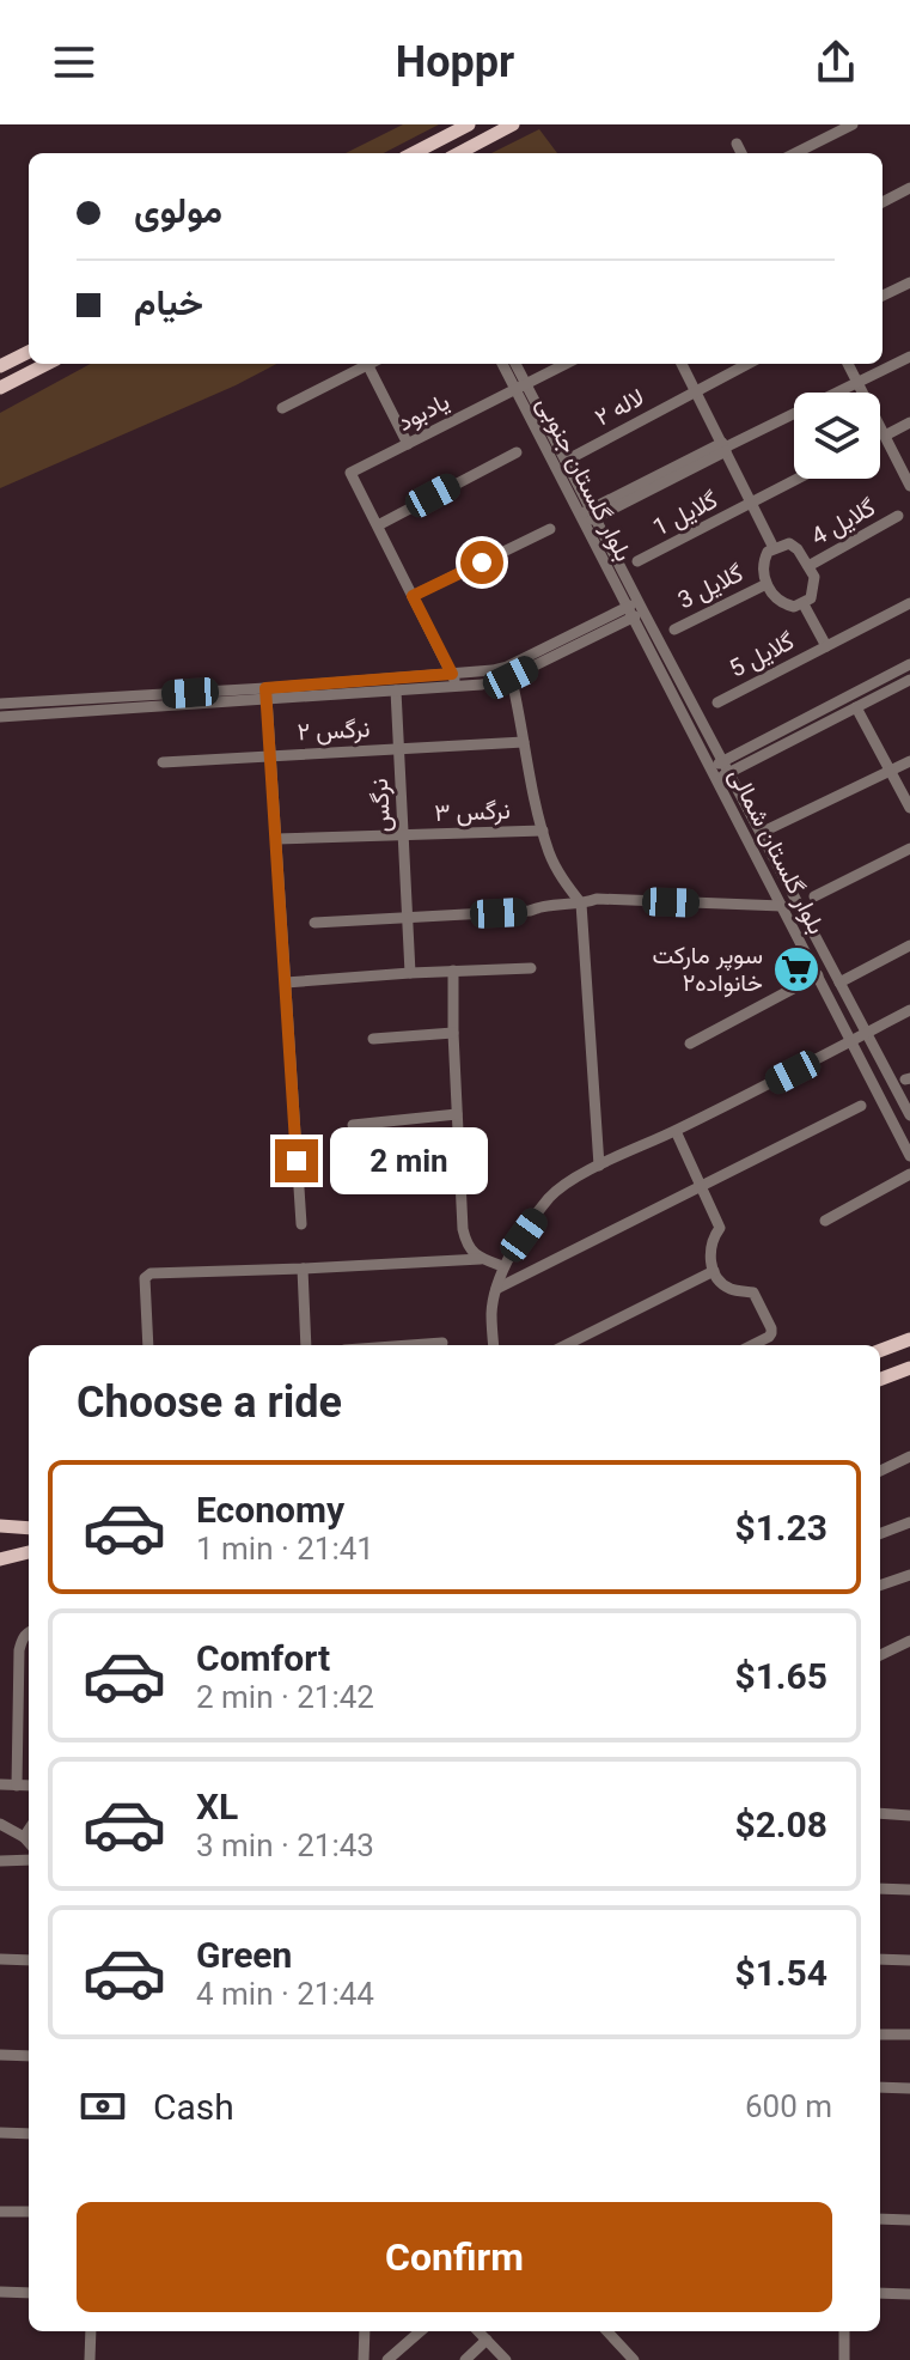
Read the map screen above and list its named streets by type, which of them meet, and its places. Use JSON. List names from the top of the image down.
{
  "streets": {
    "street": [
      "لاله ۲",
      "یادبود",
      "بلوار گلستان جنوبی",
      "گلایل 1",
      "گلایل 4",
      "گلایل 3",
      "گلایل 5",
      "نرگس ۲",
      "نرگس",
      "نرگس ۳",
      "بلوار گلستان شمالی"
    ]
  },
  "crossings": [
    ["لاله ۲", "بلوار گلستان جنوبی"],
    ["یادبود", "بلوار گلستان جنوبی"],
    ["بلوار گلستان جنوبی", "بلوار گلستان شمالی"],
    ["گلایل 4", "گلایل 3"],
    ["نرگس ۲", "نرگس"],
    ["نرگس", "نرگس ۳"]
  ],
  "places": {
    "supermarket": ["سوپر ماركت خانواده٢"]
  },
  "page": {
    "header": "Hoppr",
    "banner": ["مولوی", "خیام"],
    "bubble": "2 min",
    "heading": "Choose a ride",
    "list": [
      {
        "name": "Economy",
        "note": "1 min · 21:41",
        "value": "$1.23"
      },
      {
        "name": "Comfort",
        "note": "2 min · 21:42",
        "value": "$1.65"
      },
      {
        "name": "XL",
        "note": "3 min · 21:43",
        "value": "$2.08"
      },
      {
        "name": "Green",
        "note": "4 min · 21:44",
        "value": "$1.54"
      }
    ],
    "pay": ["Cash", "600 m"],
    "buttons": "Confirm"
  }
}
